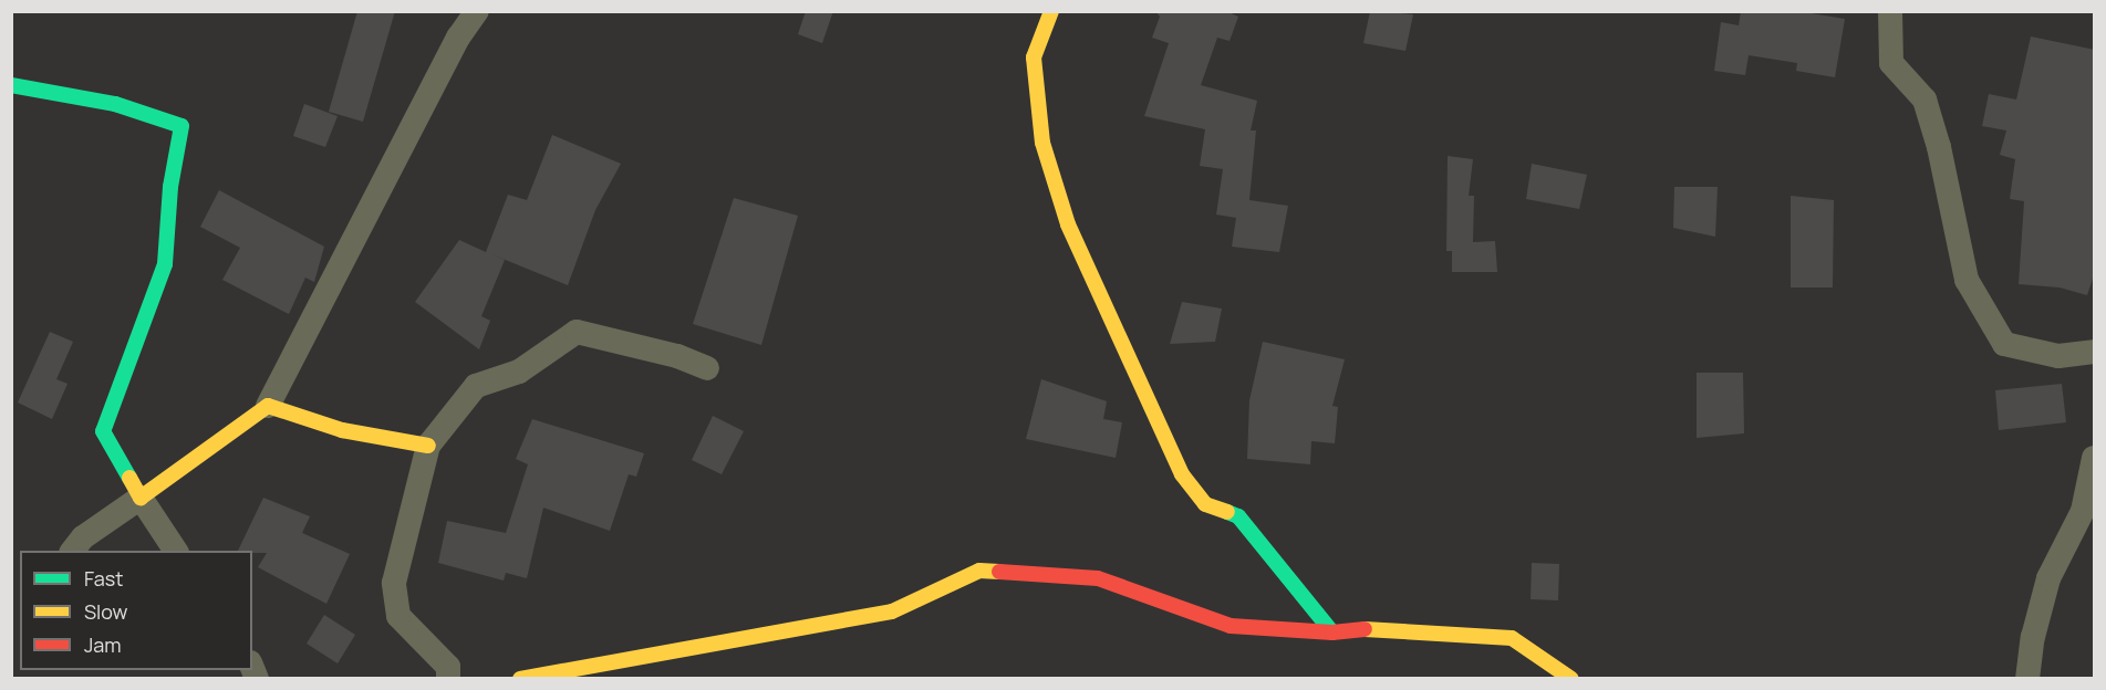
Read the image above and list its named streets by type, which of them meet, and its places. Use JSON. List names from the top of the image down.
{
  "legend": ["Fast", "Slow", "Jam"]
}
